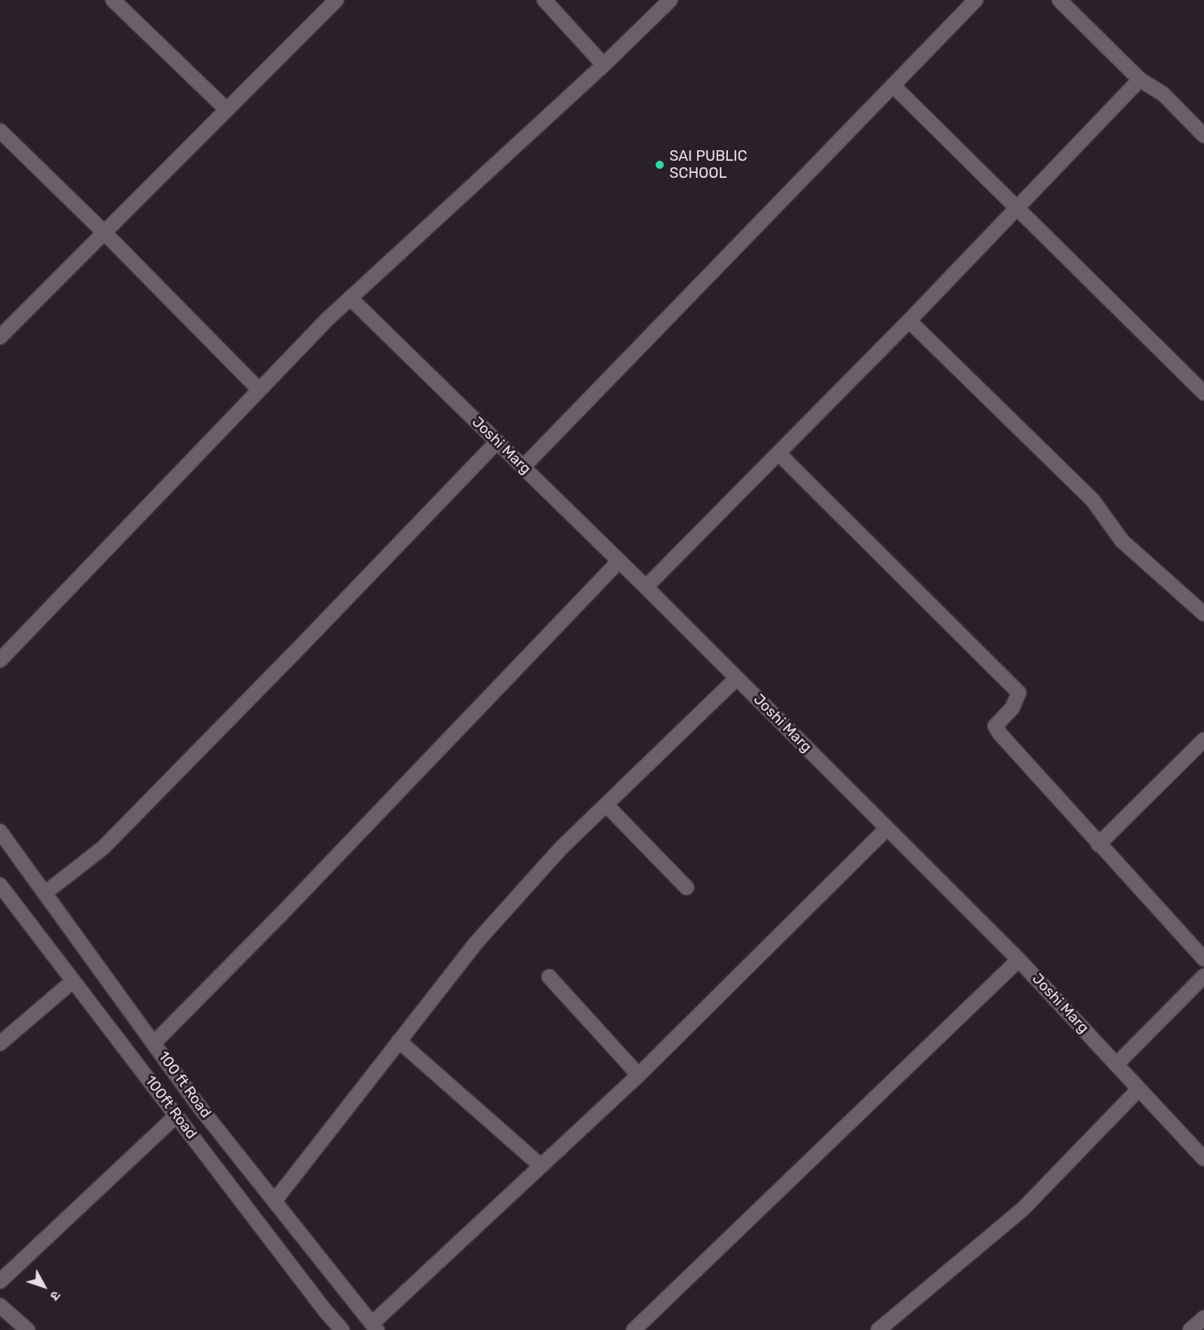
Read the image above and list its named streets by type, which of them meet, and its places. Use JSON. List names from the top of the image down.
{
  "streets": {
    "street": ["Joshi Marg", "100 ft Road", "100ft Road"]
  },
  "places": ["SAI PUBLIC SCHOOL"],
  "north": "bottom right"
}
